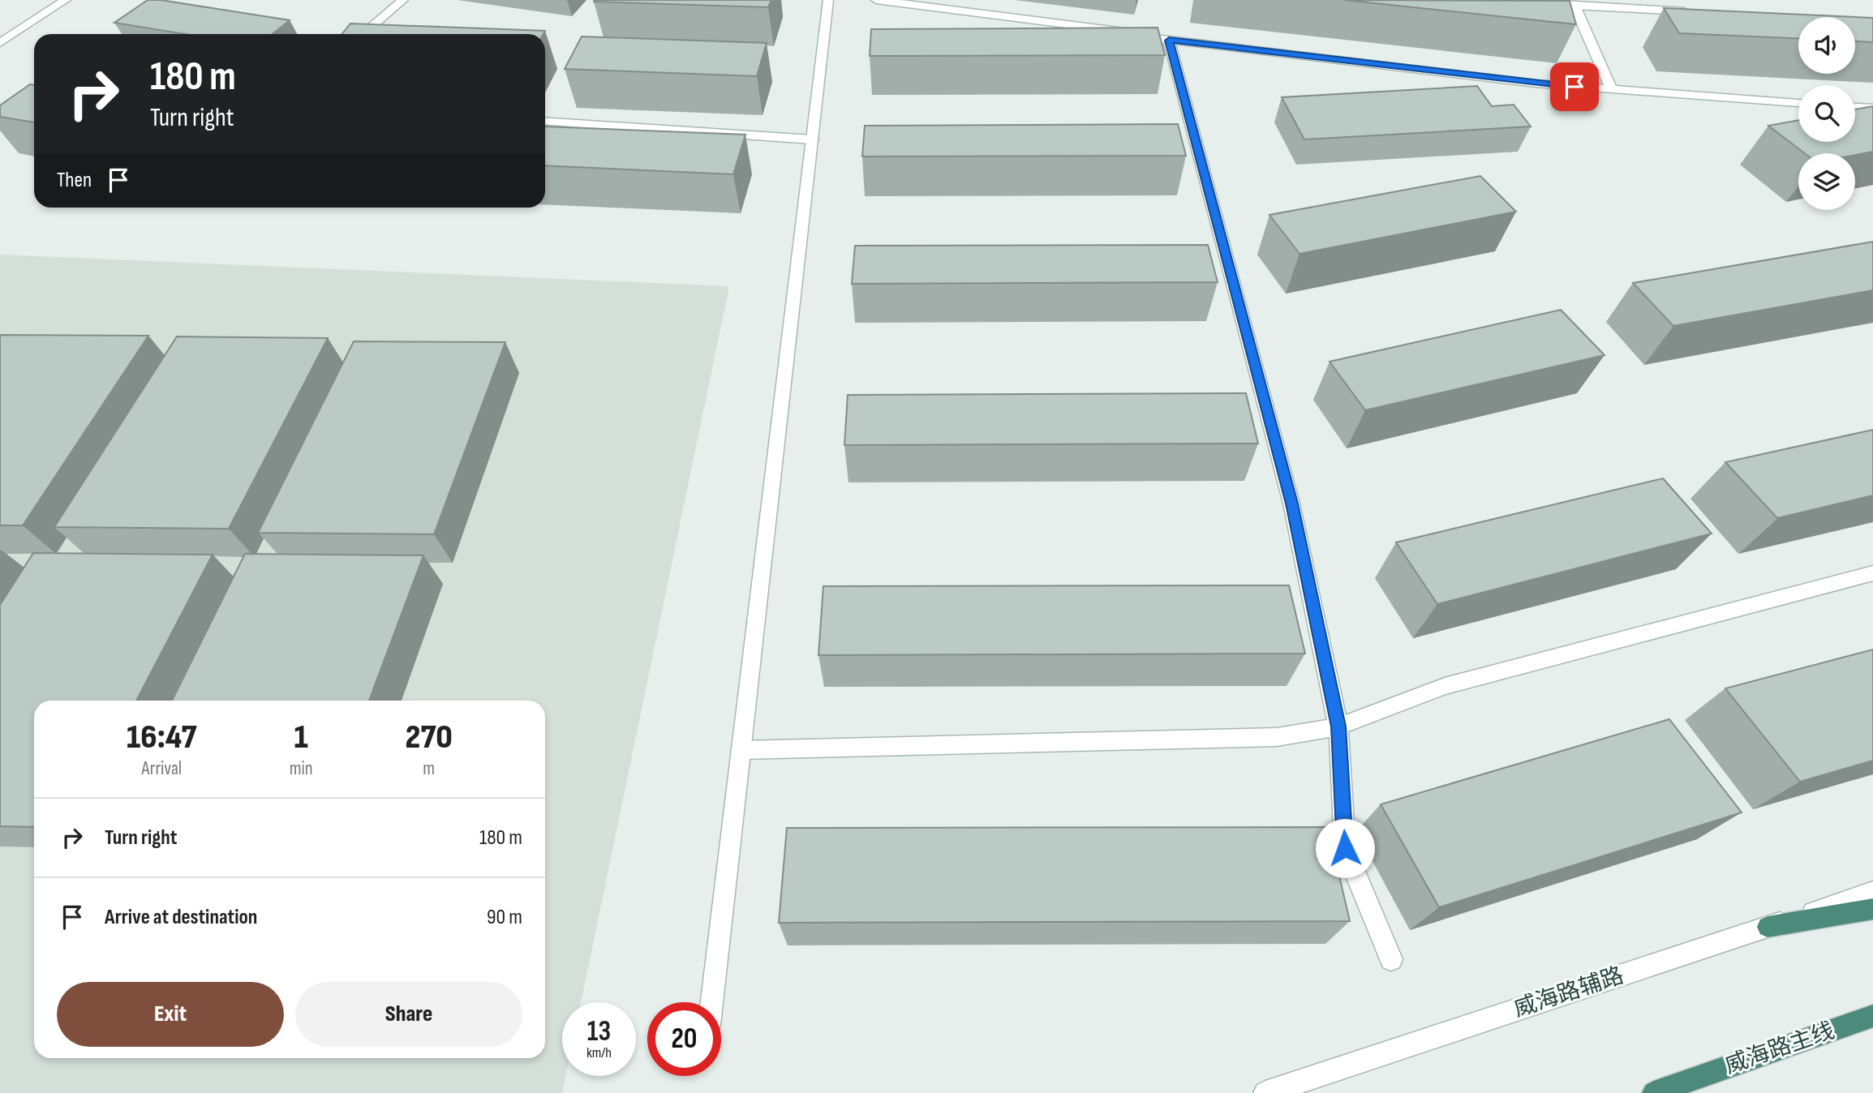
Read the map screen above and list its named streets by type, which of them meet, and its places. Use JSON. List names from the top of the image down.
{
  "streets": {
    "highway": ["威海路主线"],
    "street": ["威海路辅路"]
  },
  "page": {
    "turn": ["180 m", "Turn right"],
    "then": "Then",
    "eta": [
      "16:47",
      "Arrival",
      "1",
      "min",
      "270",
      "m"
    ],
    "list": [
      {
        "name": "Turn right",
        "value": "180 m"
      },
      {
        "name": "Arrive at destination",
        "value": "90 m"
      }
    ],
    "buttons": ["Exit", "Share"],
    "speed": "13 km/h",
    "limit": "20"
  }
}
